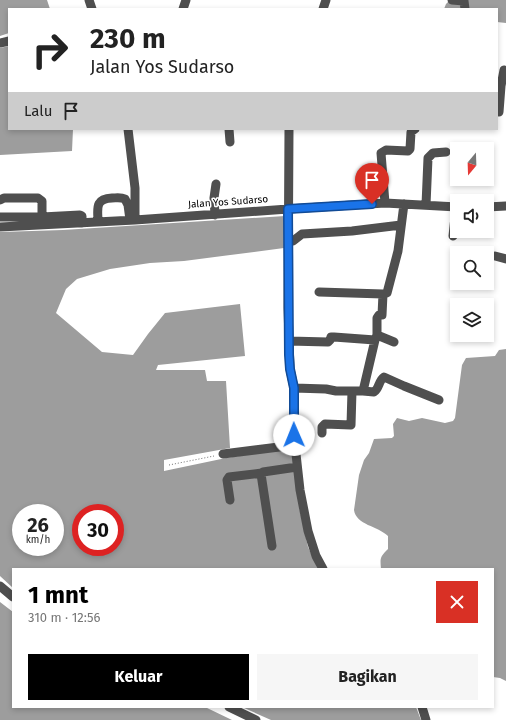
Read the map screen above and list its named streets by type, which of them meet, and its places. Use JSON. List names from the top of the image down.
{
  "streets": {
    "street": ["Jalan Yos Sudarso"]
  },
  "north": "bottom",
  "page": {
    "turn": ["230 m", "Jalan Yos Sudarso"],
    "then": "Lalu",
    "speed": "26 km/h",
    "limit": "30",
    "heading": ["1 mnt", "310 m · 12:56"],
    "buttons": ["Keluar", "Bagikan"]
  }
}
